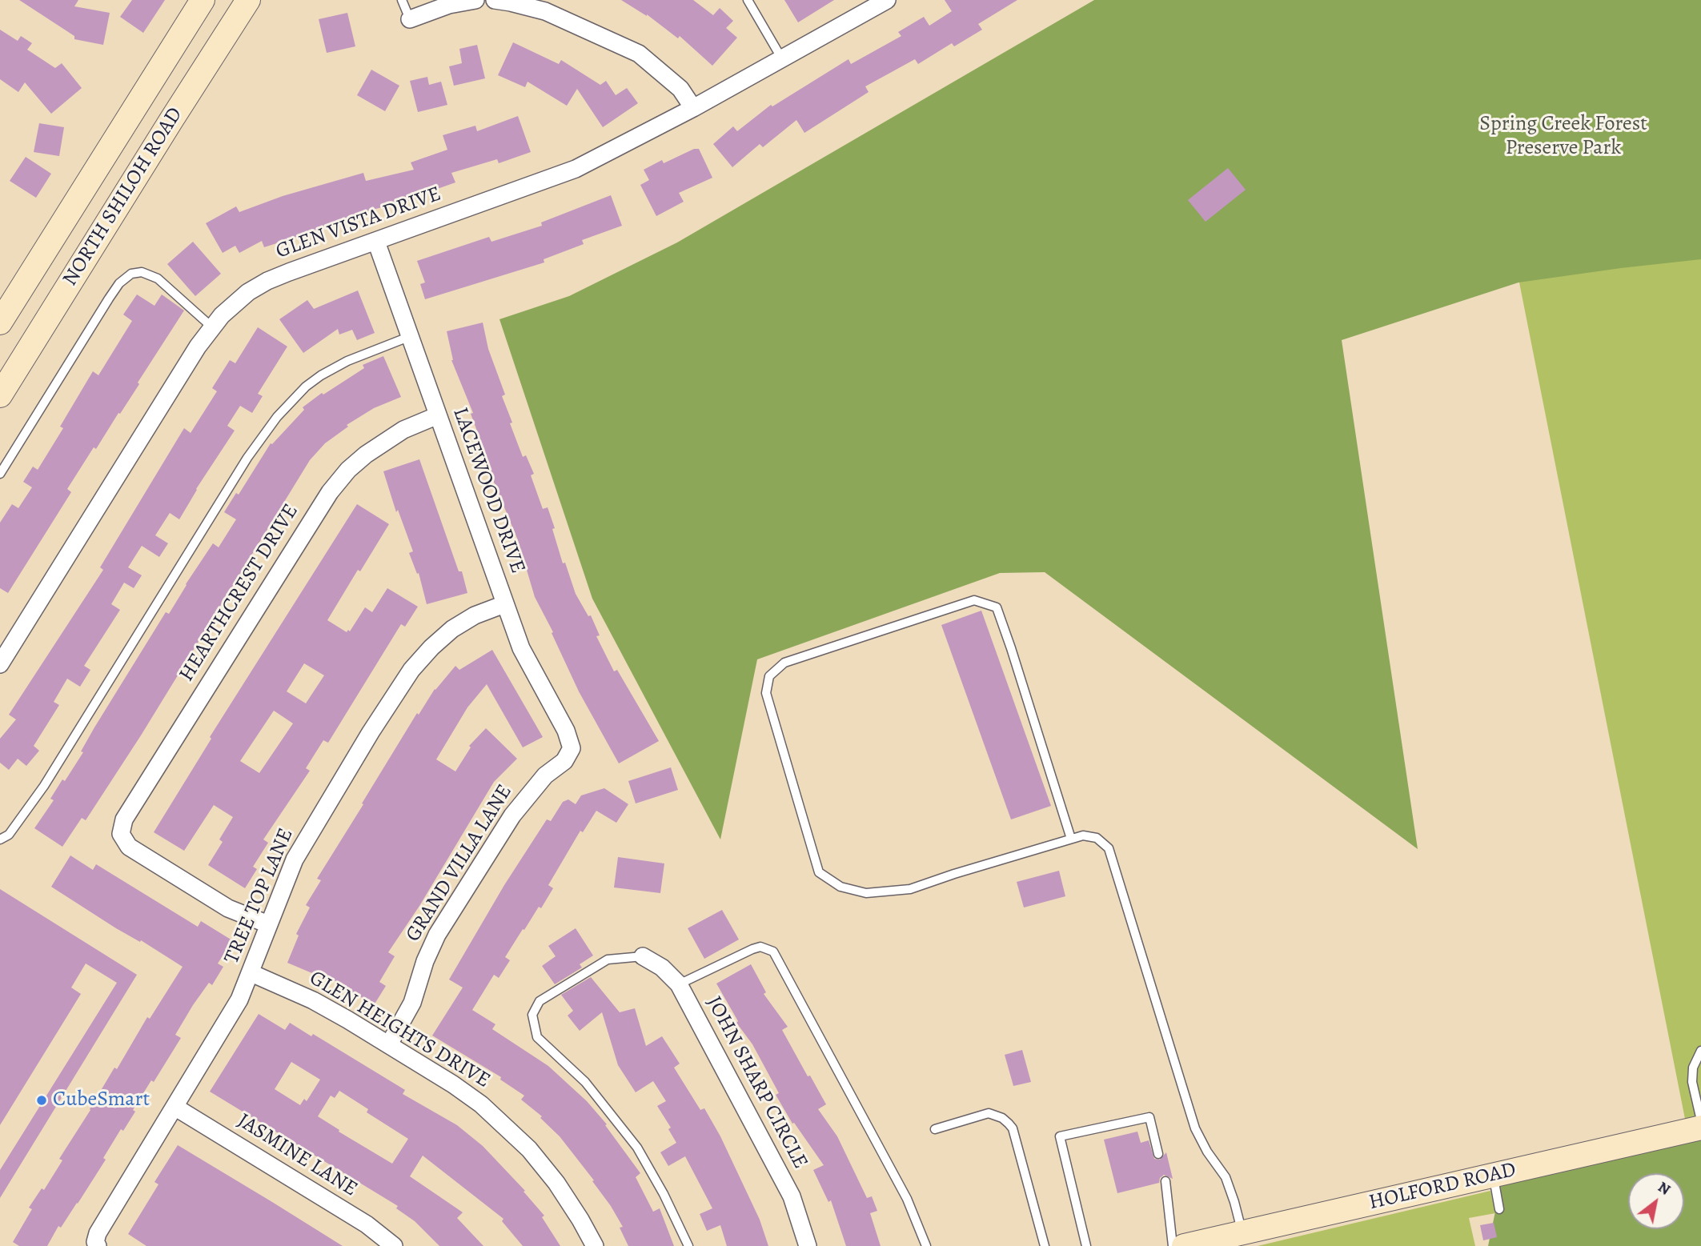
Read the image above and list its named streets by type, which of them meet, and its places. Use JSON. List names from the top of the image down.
{
  "streets": {
    "main road": ["NORTH SHILOH ROAD", "HOLFORD ROAD"],
    "street": [
      "GLEN VISTA DRIVE",
      "LACEWOOD DRIVE",
      "HEARTHCREST DRIVE",
      "GRAND VILLA LANE",
      "TREE TOP LANE",
      "GLEN HEIGHTS DRIVE",
      "JOHN SHARP CIRCLE",
      "JASMINE LANE"
    ]
  },
  "crossings": [
    ["GLEN VISTA DRIVE", "LACEWOOD DRIVE"],
    ["LACEWOOD DRIVE", "HEARTHCREST DRIVE"],
    ["LACEWOOD DRIVE", "GRAND VILLA LANE"],
    ["LACEWOOD DRIVE", "TREE TOP LANE"],
    ["HEARTHCREST DRIVE", "TREE TOP LANE"],
    ["GRAND VILLA LANE", "GLEN HEIGHTS DRIVE"],
    ["TREE TOP LANE", "GLEN HEIGHTS DRIVE"],
    ["TREE TOP LANE", "JASMINE LANE"]
  ],
  "parks": ["Spring Creek Forest Preserve Park"],
  "places": ["CubeSmart"],
  "north": "top right"
}
